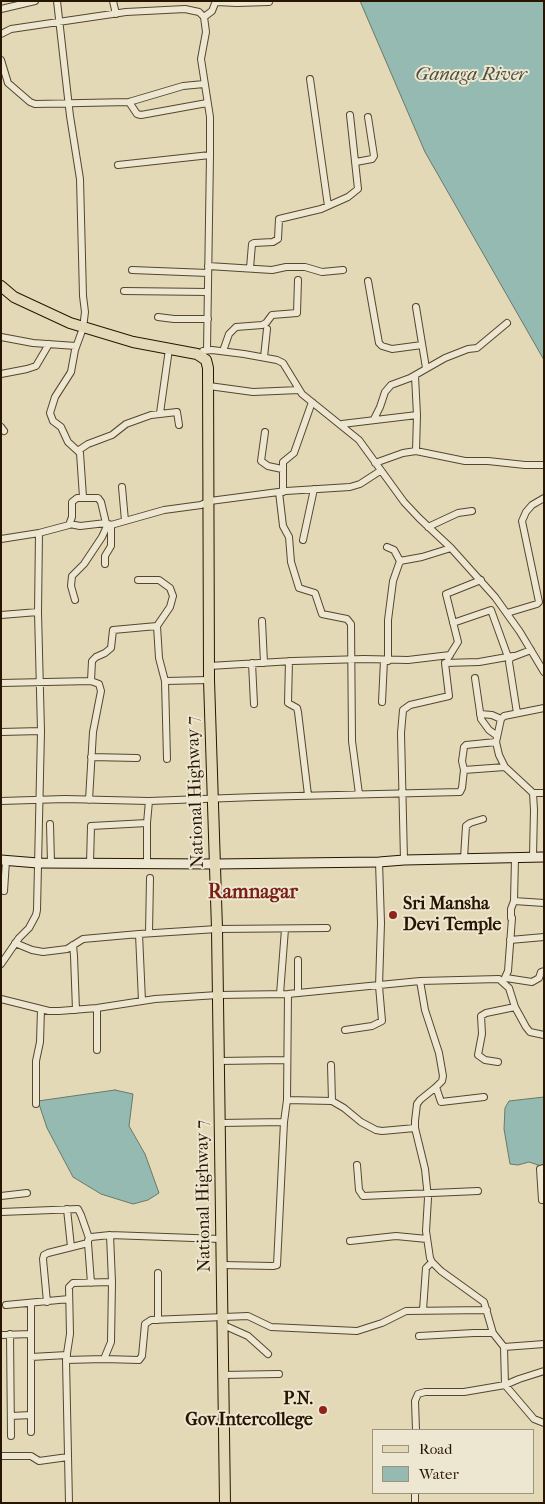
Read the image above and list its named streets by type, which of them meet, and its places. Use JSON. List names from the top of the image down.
{
  "streets": {
    "main road": ["National Highway 7"]
  },
  "districts": ["Ramnagar"],
  "water": ["Ganaga River"],
  "places": ["Sri Mansha Devi Temple", "P.N. Gov.Intercollege"],
  "legend": ["Road", "Water"]
}
